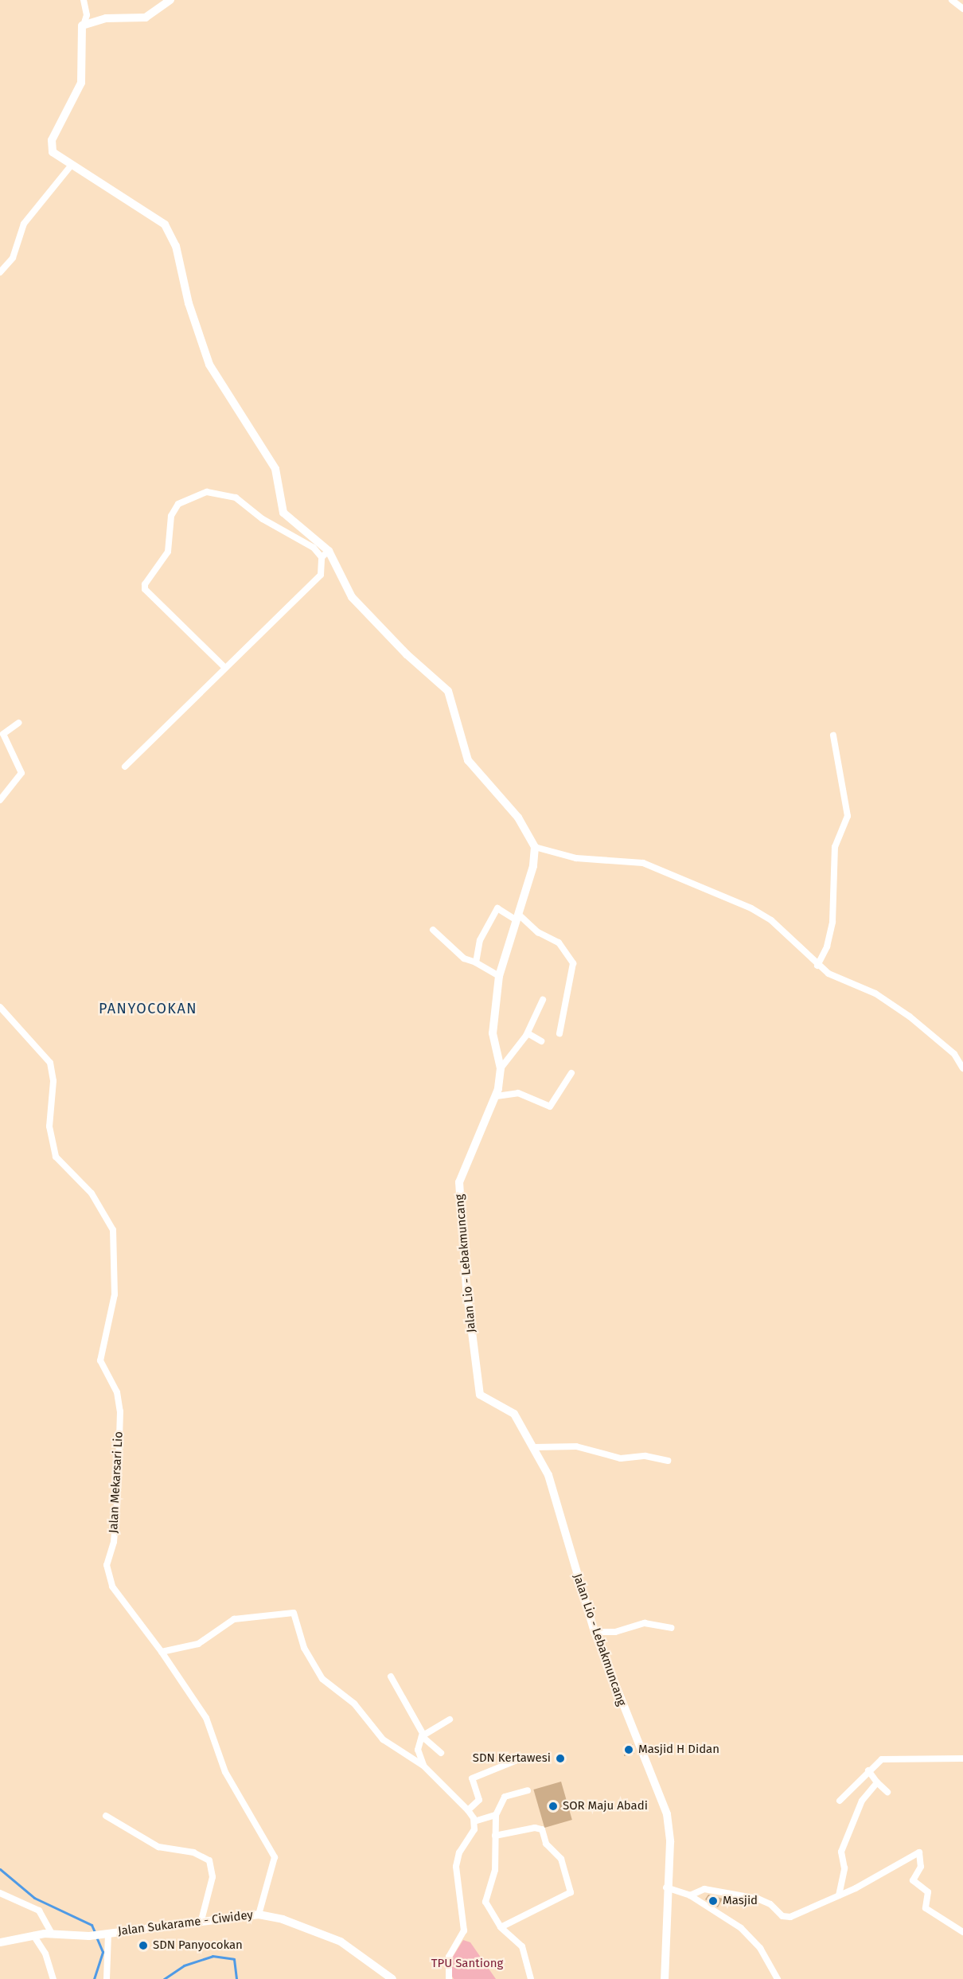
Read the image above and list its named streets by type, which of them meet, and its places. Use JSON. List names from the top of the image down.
{
  "streets": {
    "street": ["Jalan Lio - Lebakmuncang", "Jalan Mekarsari Lio", "Jalan Sukarame - Ciwidey"]
  },
  "crossings": [
    ["Jalan Mekarsari Lio", "Jalan Sukarame - Ciwidey"]
  ],
  "districts": ["PANYOCOKAN"],
  "parks": ["TPU Santiong"],
  "places": [
    "Masjid H Didan",
    "SDN Kertawesi",
    "SOR Maju Abadi",
    "Masjid",
    "SDN Panyocokan"
  ]
}
